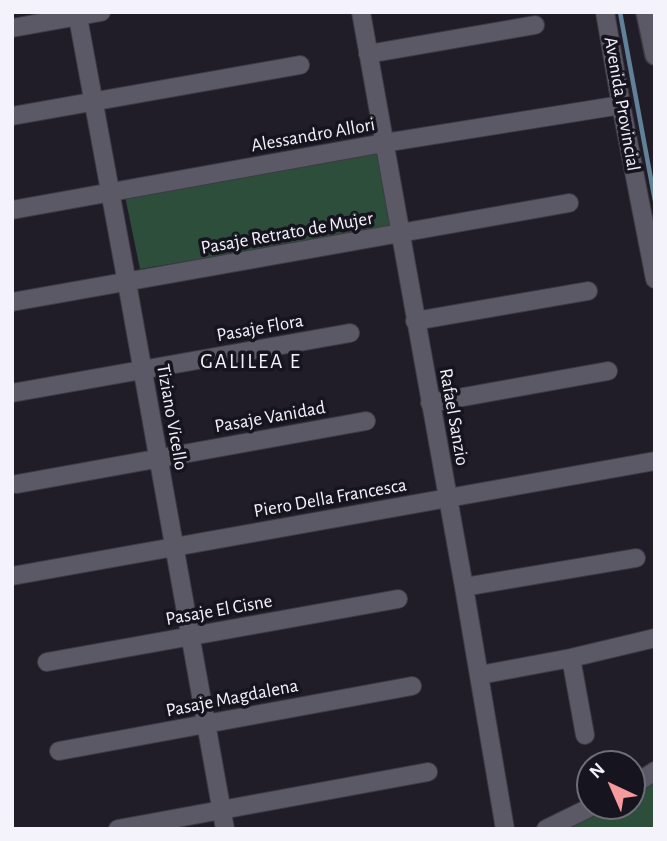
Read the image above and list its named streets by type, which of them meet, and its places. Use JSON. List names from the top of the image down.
{
  "streets": {
    "street": [
      "Avenida Provincial",
      "Alessandro Allori",
      "Pasaje Retrato de Mujer",
      "Pasaje Flora",
      "Tiziano Vicello",
      "Pasaje Vanidad",
      "Rafael Sanzio",
      "Piero Della Francesca",
      "Pasaje El Cisne",
      "Pasaje Magdalena"
    ]
  },
  "crossings": [
    ["Avenida Provincial", "Alessandro Allori"],
    ["Alessandro Allori", "Tiziano Vicello"],
    ["Alessandro Allori", "Rafael Sanzio"],
    ["Pasaje Retrato de Mujer", "Tiziano Vicello"],
    ["Pasaje Retrato de Mujer", "Rafael Sanzio"],
    ["Pasaje Flora", "Tiziano Vicello"],
    ["Tiziano Vicello", "Pasaje Vanidad"],
    ["Tiziano Vicello", "Piero Della Francesca"],
    ["Tiziano Vicello", "Pasaje El Cisne"],
    ["Tiziano Vicello", "Pasaje Magdalena"],
    ["Rafael Sanzio", "Piero Della Francesca"]
  ],
  "districts": ["GALILEA E"],
  "north": "top left"
}
